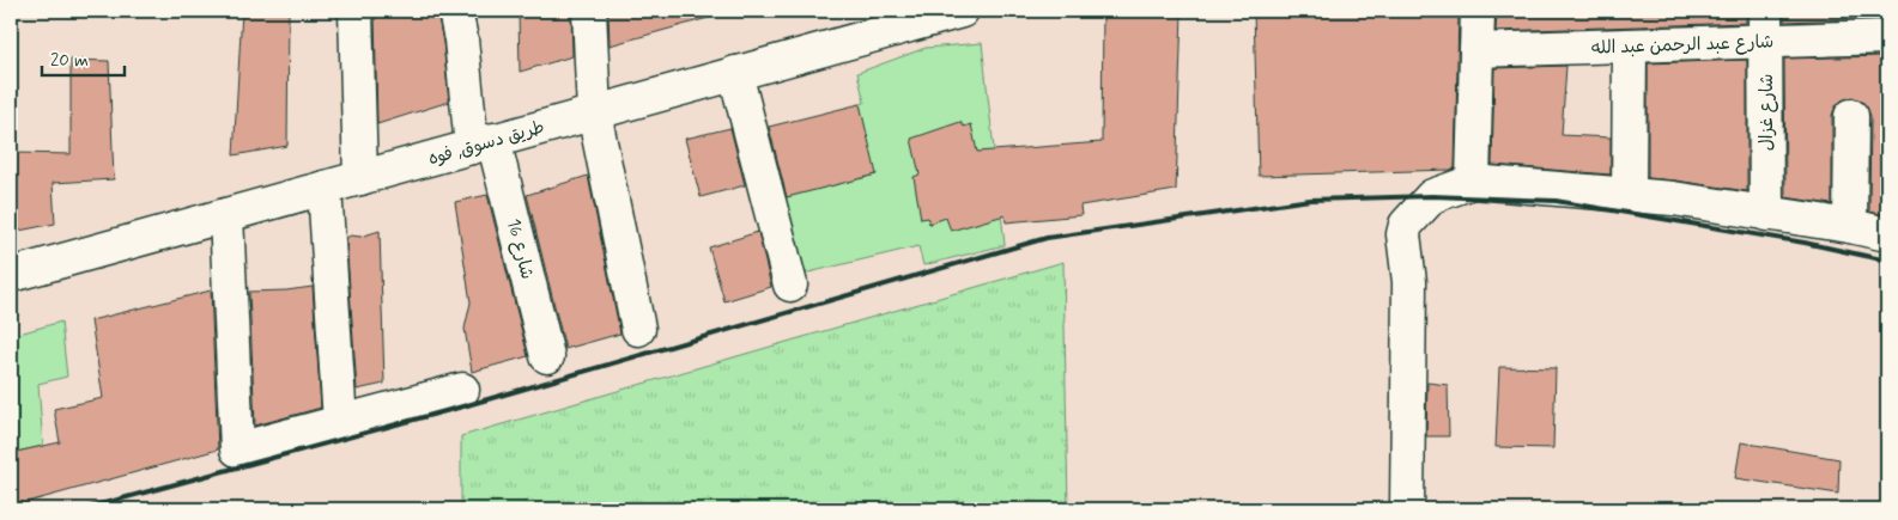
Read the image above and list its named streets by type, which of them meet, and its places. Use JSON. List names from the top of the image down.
{
  "streets": {
    "street": [
      "شارع عبد الرحمن عبد الله",
      "شارع غزال",
      "طريق دسوق, فوه",
      "شارع 16"
    ]
  },
  "crossings": [
    ["شارع عبد الرحمن عبد الله", "شارع غزال"],
    ["طريق دسوق, فوه", "شارع 16"]
  ],
  "scale_bar": "20 m"
}
